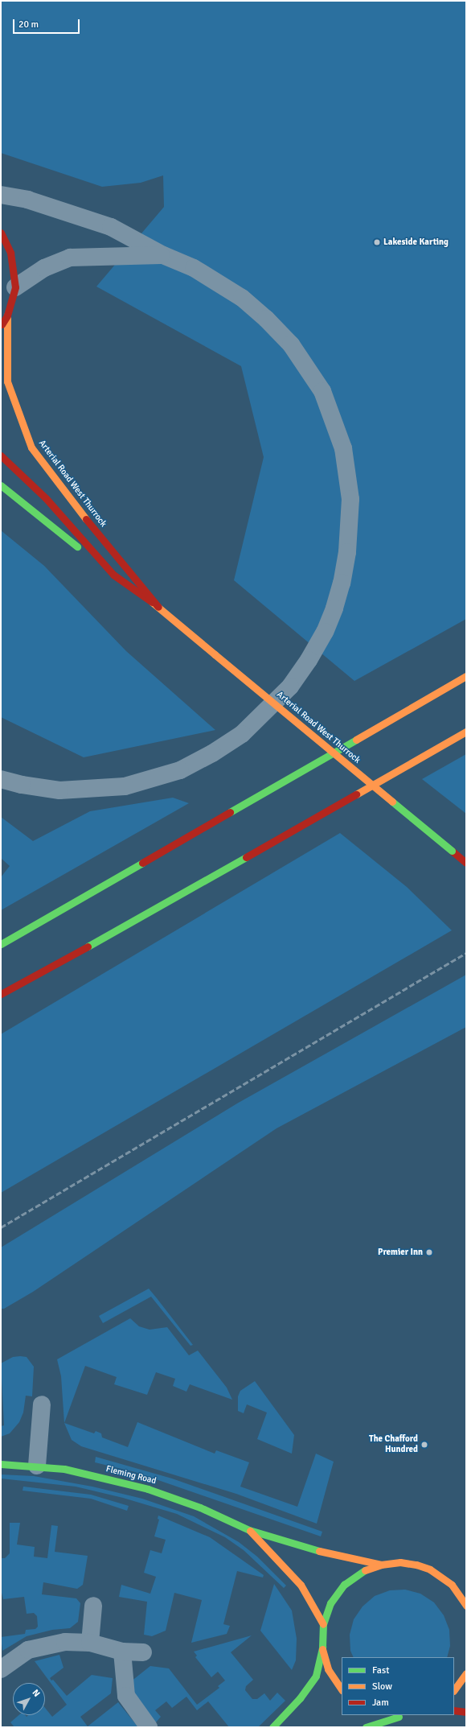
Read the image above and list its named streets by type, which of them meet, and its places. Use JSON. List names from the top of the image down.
{
  "streets": {
    "main road": ["Arterial Road West Thurrock", "Fleming Road"]
  },
  "places": ["Lakeside Karting", "Premier Inn", "The Chafford Hundred"],
  "legend": ["Fast", "Slow", "Jam"],
  "scale_bar": "20 m",
  "north": "top right"
}
